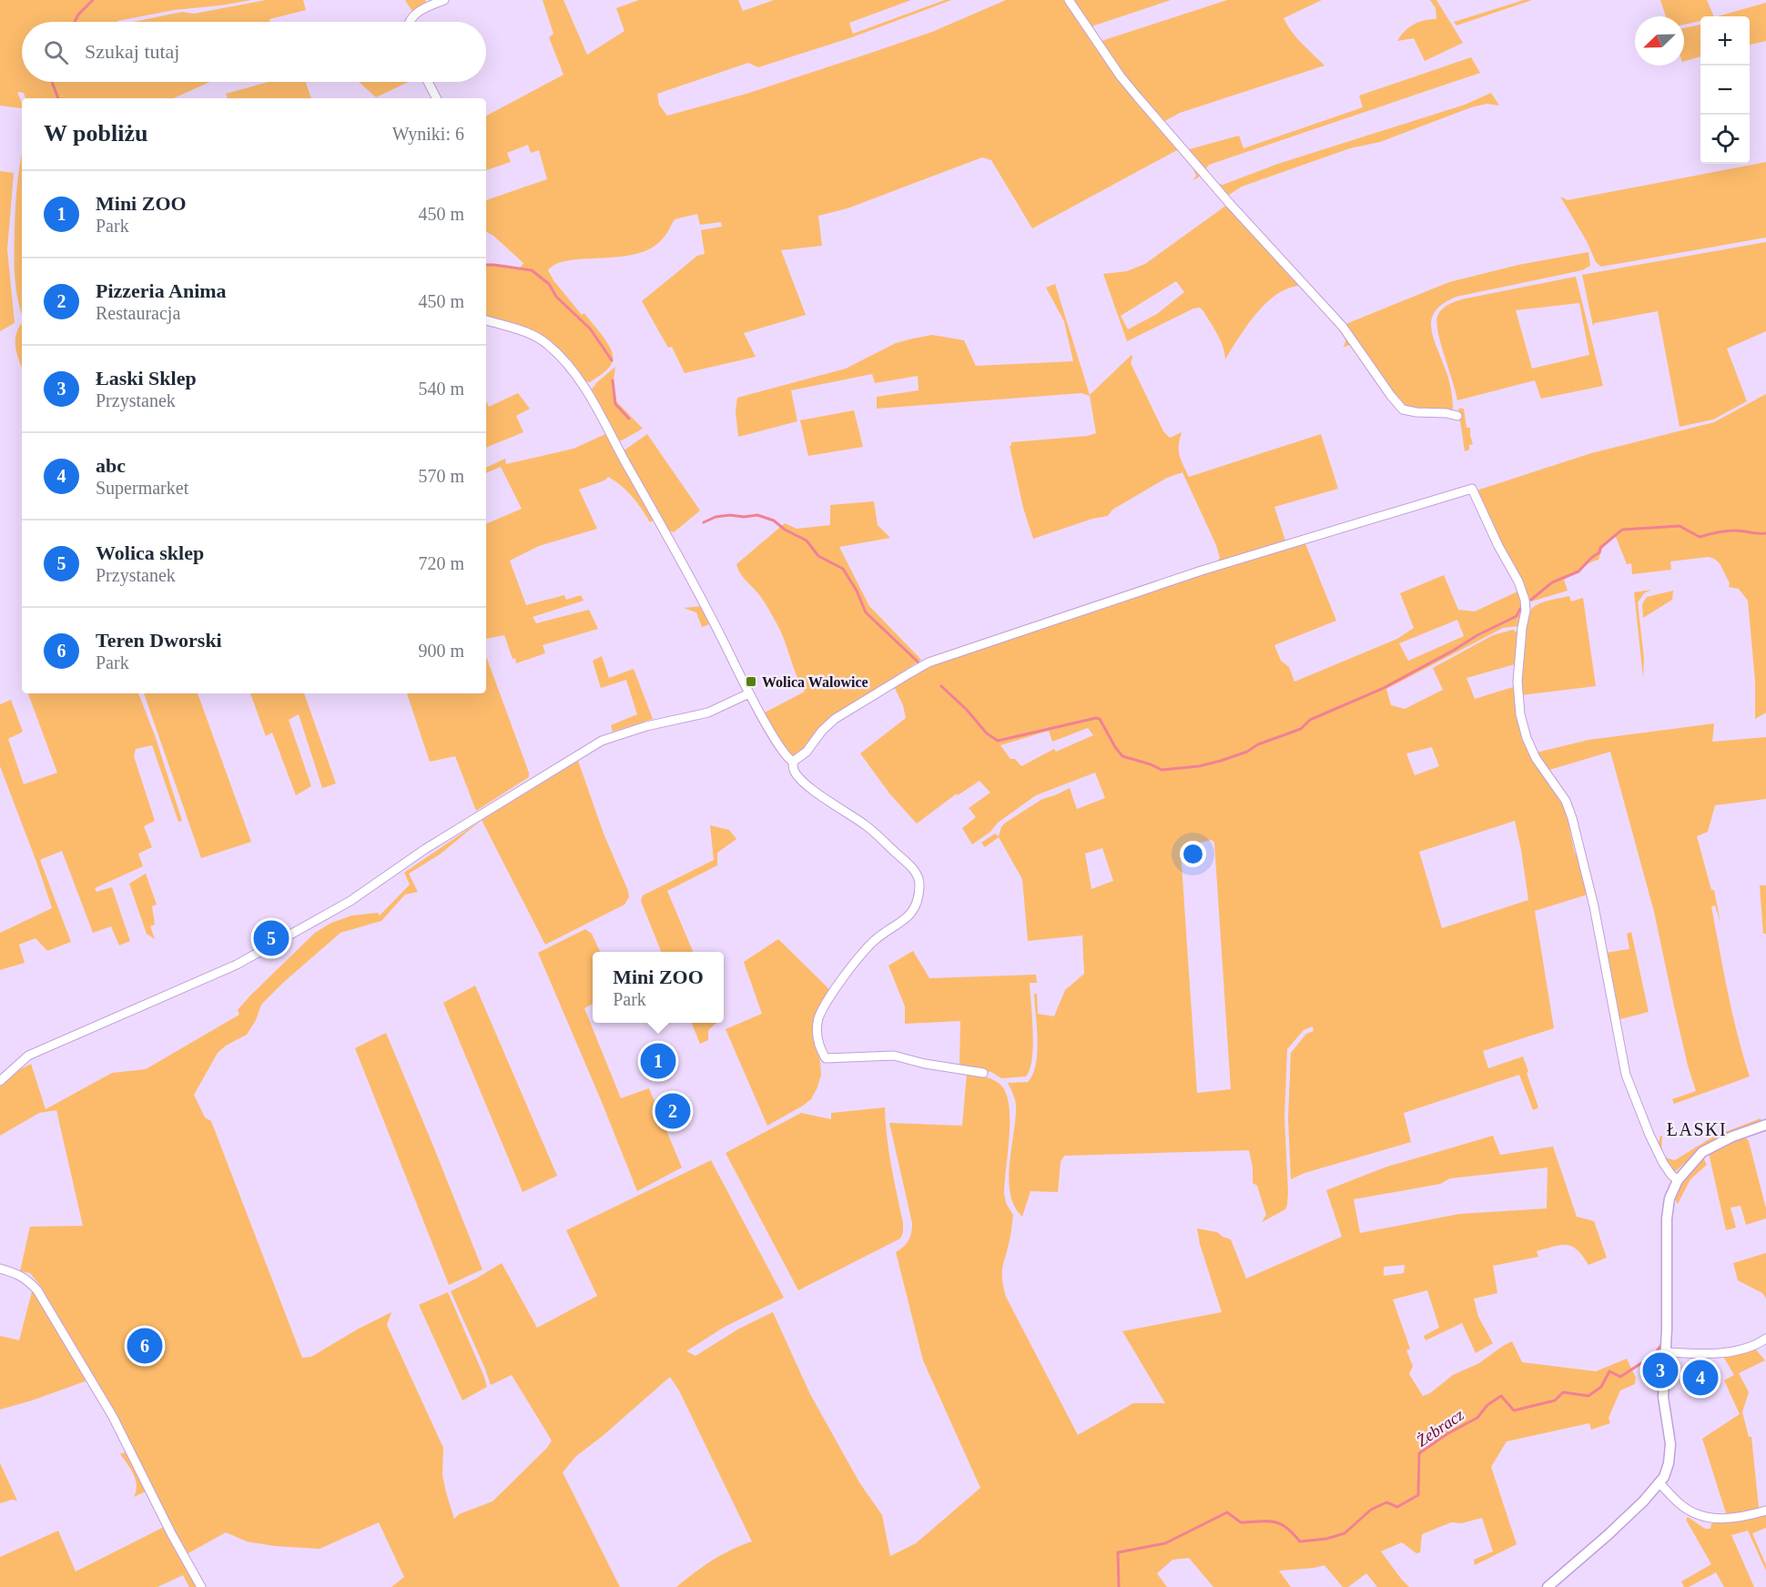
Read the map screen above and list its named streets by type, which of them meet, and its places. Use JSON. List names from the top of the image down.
{
  "districts": ["ŁASKI"],
  "water": ["Żebracz"],
  "places": {
    "transit": ["Wolica Walowice"]
  },
  "north": "bottom left",
  "page": {
    "map_buttons": ["+", "−"],
    "search": "Szukaj tutaj",
    "heading": ["W pobliżu", "Wyniki: 6"],
    "list": [
      {
        "mark": "1",
        "name": "Mini ZOO",
        "note": "Park",
        "value": "450 m"
      },
      {
        "mark": "2",
        "name": "Pizzeria Anima",
        "note": "Restauracja",
        "value": "450 m"
      },
      {
        "mark": "3",
        "name": "Łaski Sklep",
        "note": "Przystanek",
        "value": "540 m"
      },
      {
        "mark": "4",
        "name": "abc",
        "note": "Supermarket",
        "value": "570 m"
      },
      {
        "mark": "5",
        "name": "Wolica sklep",
        "note": "Przystanek",
        "value": "720 m"
      },
      {
        "mark": "6",
        "name": "Teren Dworski",
        "note": "Park",
        "value": "900 m"
      }
    ],
    "pins": [
      "5",
      "1",
      "2",
      "6",
      "3",
      "4"
    ],
    "popup": ["Mini ZOO", "Park"]
  }
}
